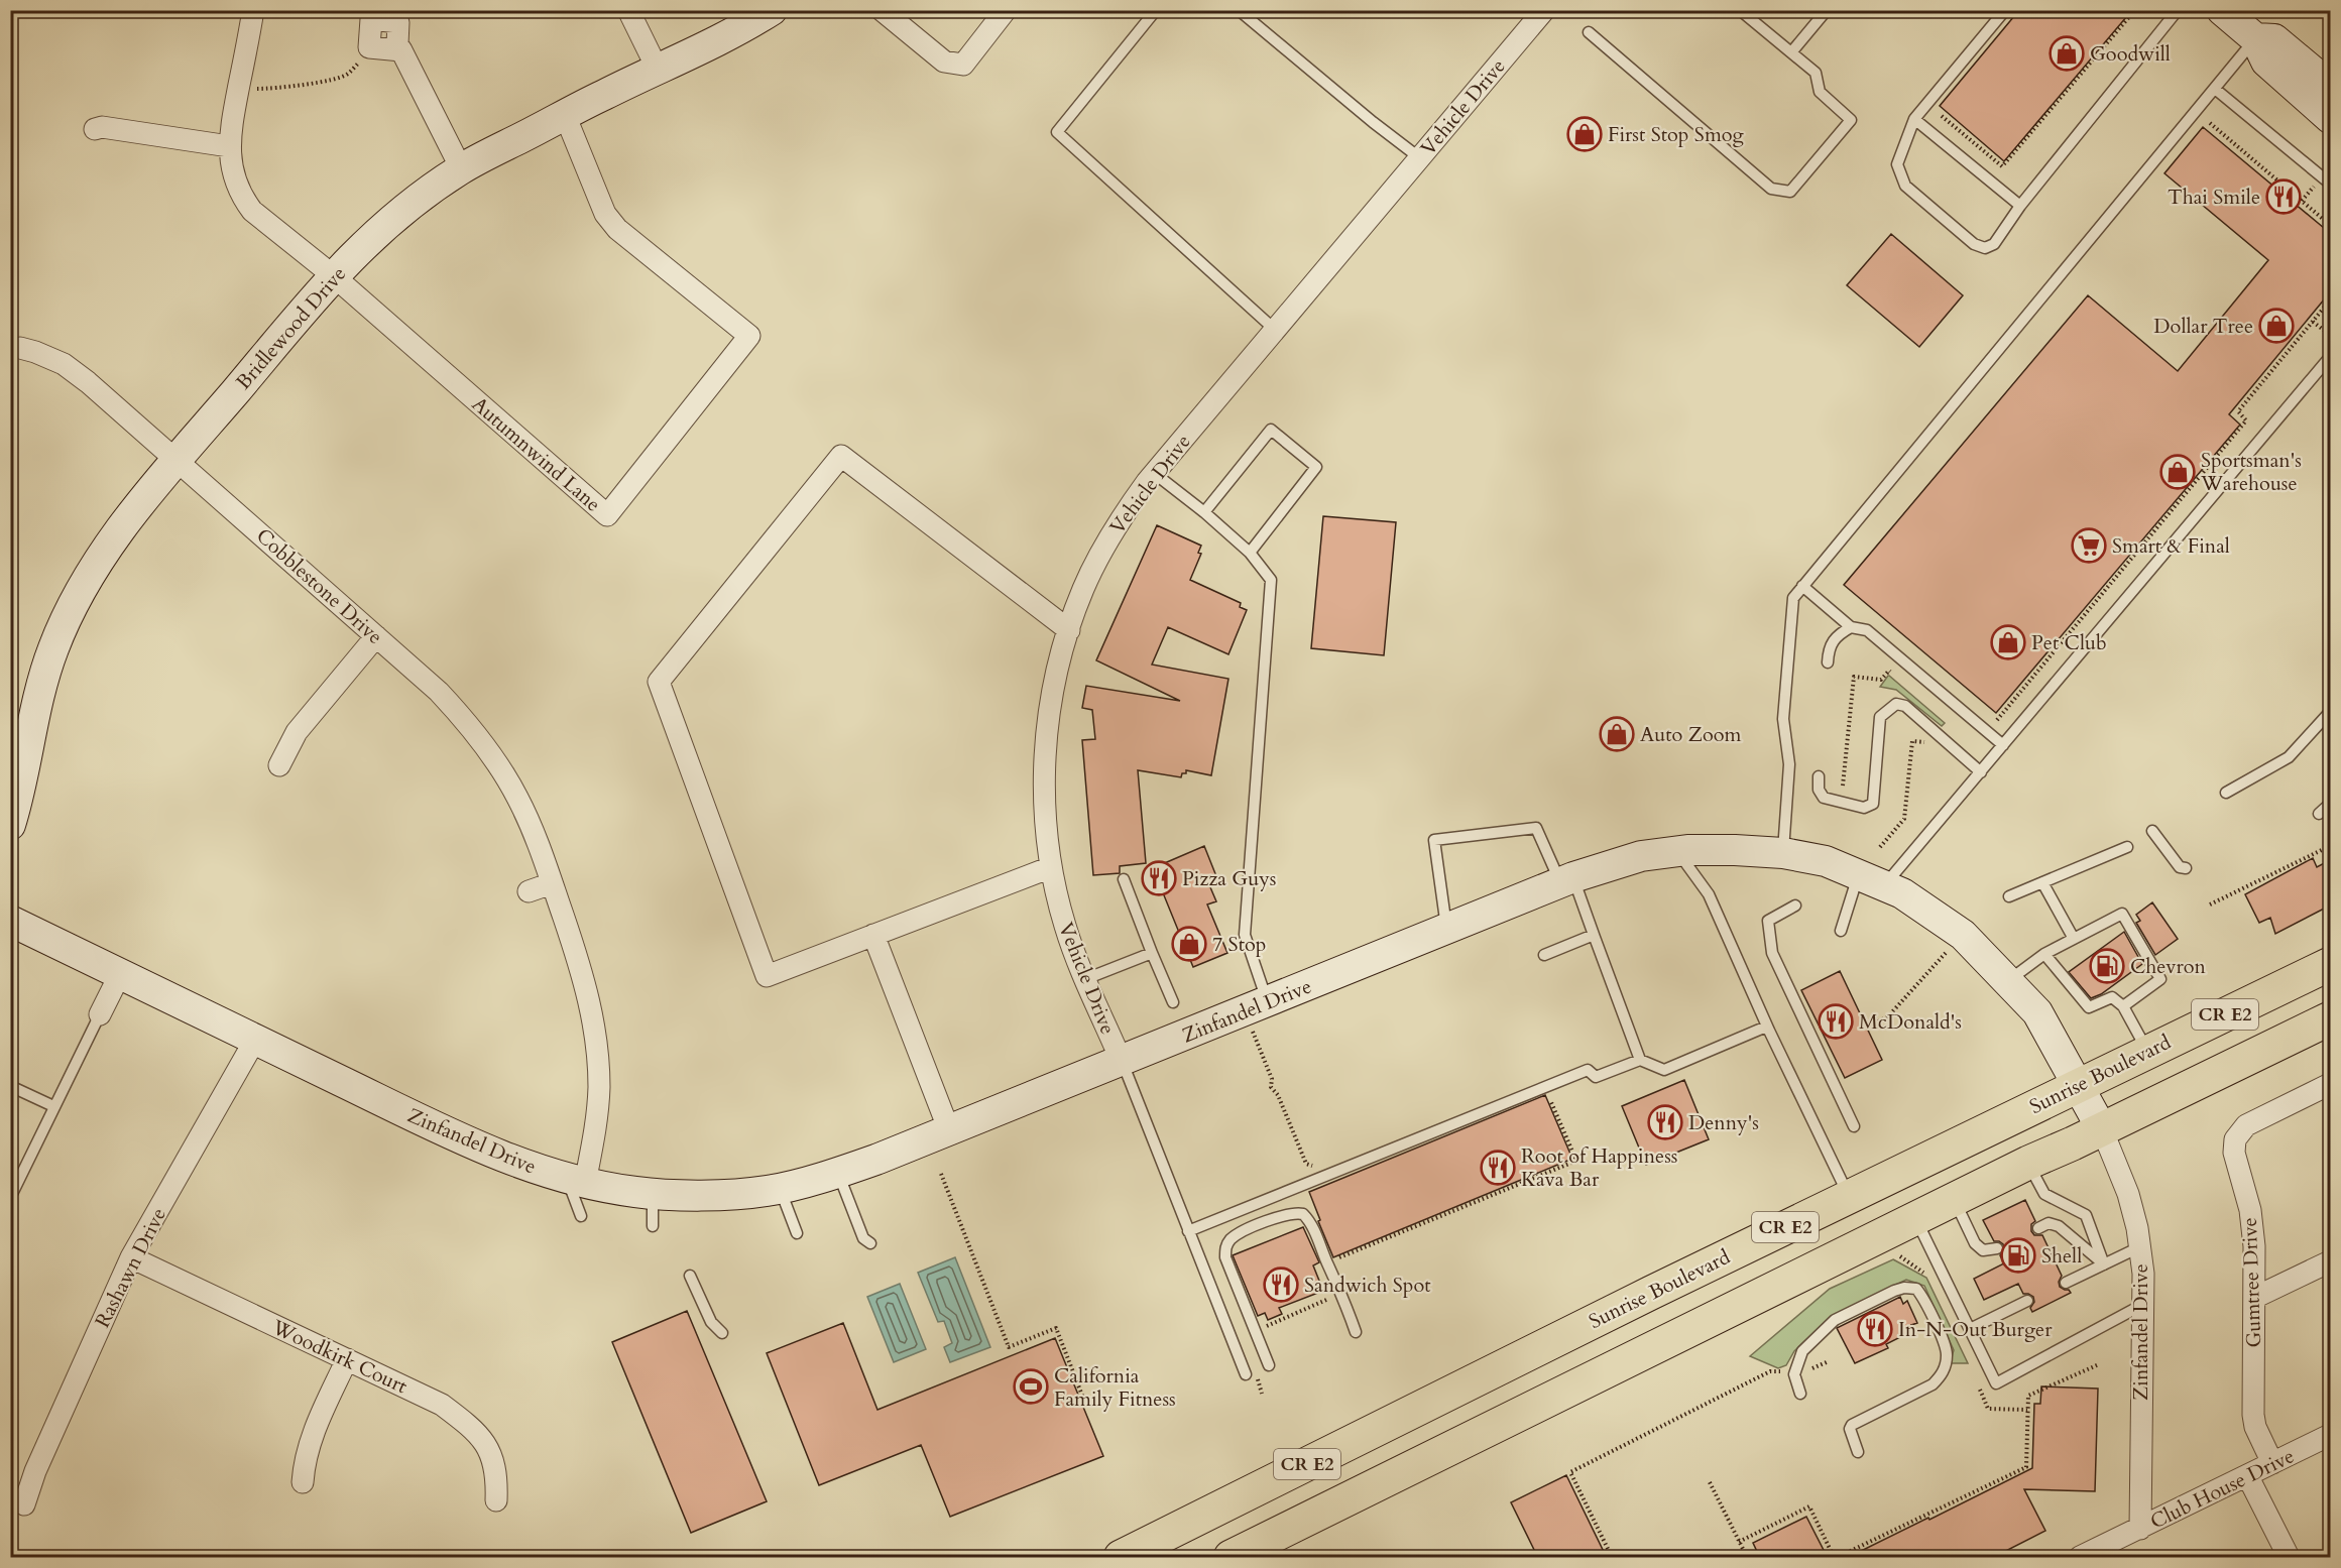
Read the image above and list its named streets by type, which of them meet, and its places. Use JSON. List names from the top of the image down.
{
  "streets": {
    "main road": ["CR E2", "Sunrise Boulevard"],
    "street": [
      "Vehicle Drive",
      "Bridlewood Drive",
      "Autumnwind Lane",
      "Cobblestone Drive",
      "Zinfandel Drive",
      "Rashawn Drive",
      "Gumtree Drive",
      "Woodkirk Court",
      "Club House Drive"
    ]
  },
  "crossings": [
    ["Vehicle Drive", "Zinfandel Drive"],
    ["Bridlewood Drive", "Autumnwind Lane"],
    ["Bridlewood Drive", "Cobblestone Drive"],
    ["Cobblestone Drive", "Zinfandel Drive"],
    ["Zinfandel Drive", "CR E2"],
    ["Zinfandel Drive", "Sunrise Boulevard"],
    ["Zinfandel Drive", "Rashawn Drive"],
    ["Zinfandel Drive", "Club House Drive"],
    ["Rashawn Drive", "Woodkirk Court"],
    ["Gumtree Drive", "Club House Drive"]
  ],
  "places": {
    "shop": [
      "Goodwill",
      "First Stop Smog",
      "Dollar Tree",
      "Sportsman's Warehouse",
      "Pet Club",
      "Auto Zoom",
      "7 Stop"
    ],
    "restaurant": [
      "Thai Smile",
      "Pizza Guys",
      "McDonald's",
      "Denny's",
      "Root of Happiness Kava Bar",
      "Sandwich Spot",
      "In-N-Out Burger"
    ],
    "supermarket": ["Smart & Final"],
    "fuel station": ["Chevron", "Shell"],
    "sports": ["California Family Fitness"]
  }
}
